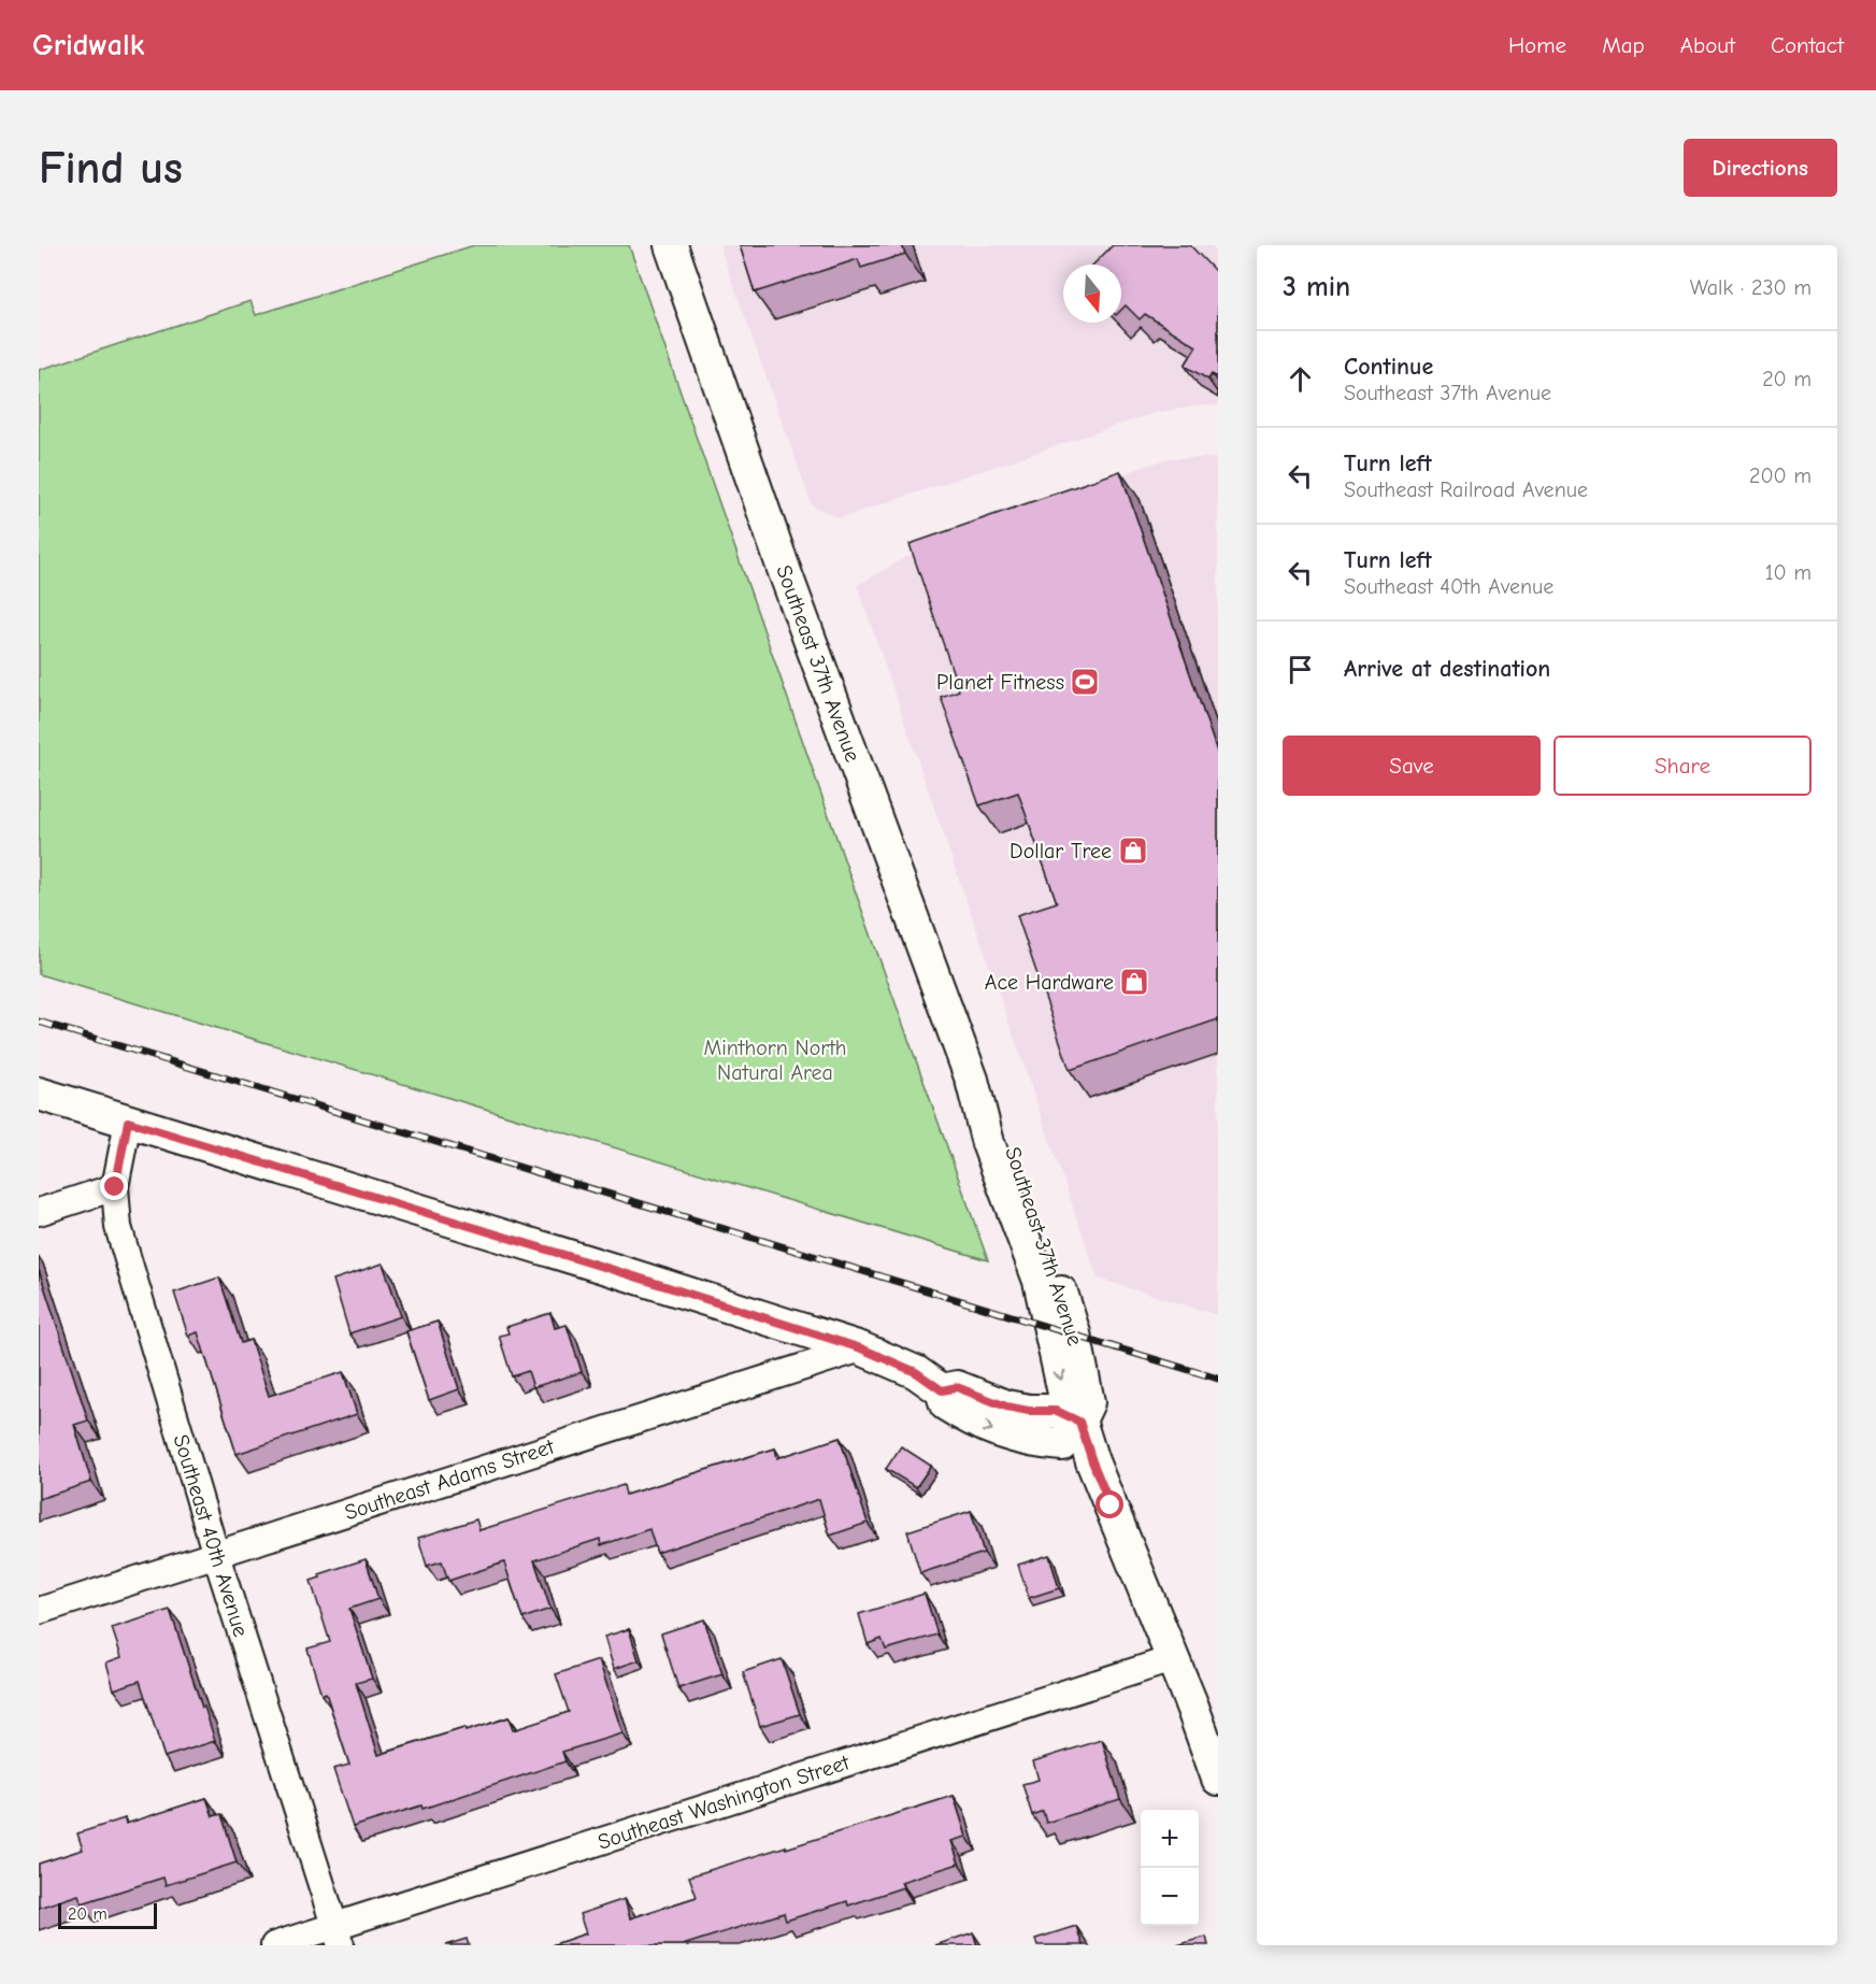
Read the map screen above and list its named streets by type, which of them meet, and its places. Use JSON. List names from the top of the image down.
{
  "streets": {
    "street": [
      "Southeast 37th Avenue",
      "Southeast Adams Street",
      "Southeast 40th Avenue",
      "Southeast Washington Street"
    ]
  },
  "crossings": [
    ["Southeast 37th Avenue", "Southeast Washington Street"],
    ["Southeast Adams Street", "Southeast 40th Avenue"],
    ["Southeast 40th Avenue", "Southeast Washington Street"]
  ],
  "parks": ["Minthorn North Natural Area"],
  "places": {
    "sports": ["Planet Fitness"],
    "shop": ["Dollar Tree", "Ace Hardware"]
  },
  "scale_bar": "20 m",
  "north": "bottom",
  "page": {
    "header": "Gridwalk",
    "nav": [
      "Home",
      "Map",
      "About",
      "Contact"
    ],
    "buttons": [
      "Directions",
      ["Save", "Share"]
    ],
    "title": "Find us",
    "heading": ["3 min", "Walk · 230 m"],
    "list": [
      ["Continue", "Southeast 37th Avenue", "20 m"],
      ["Turn left", "Southeast Railroad Avenue", "200 m"],
      ["Turn left", "Southeast 40th Avenue", "10 m"],
      "Arrive at destination"
    ],
    "map_buttons": ["+", "−"],
    "scale": "20 m"
  }
}
